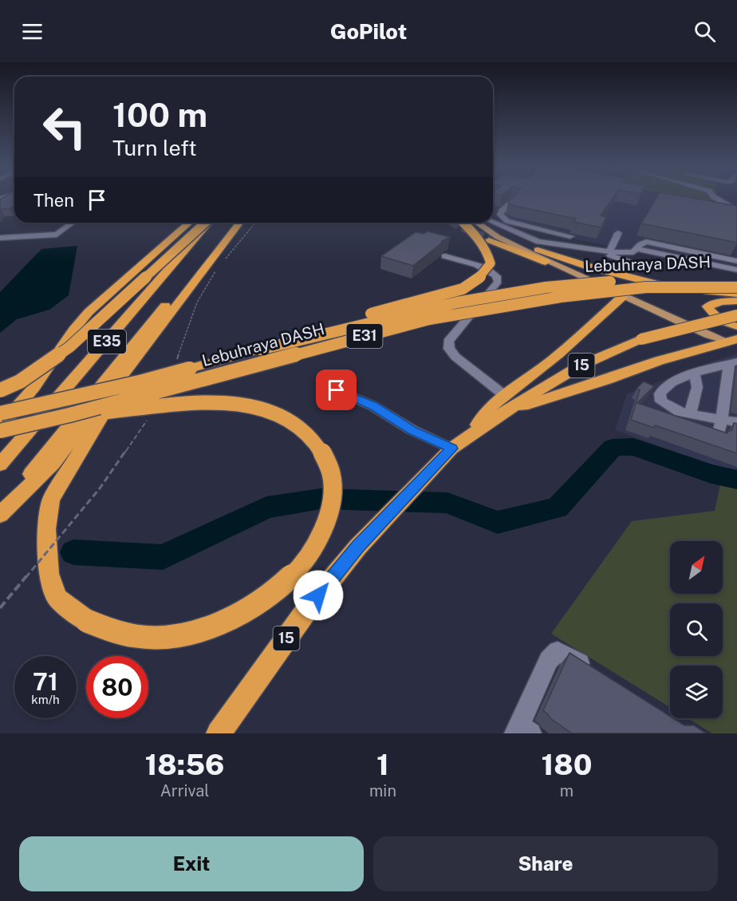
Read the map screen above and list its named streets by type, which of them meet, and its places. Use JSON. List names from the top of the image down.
{
  "streets": {
    "highway": [
      "Lebuhraya DASH",
      "E31",
      "E35",
      "15"
    ]
  },
  "north": "top right",
  "page": {
    "header": "GoPilot",
    "turn": ["100 m", "Turn left"],
    "then": "Then",
    "speed": "71 km/h",
    "limit": "80",
    "eta": [
      "18:56",
      "Arrival",
      "1",
      "min",
      "180",
      "m"
    ],
    "buttons": ["Exit", "Share"]
  }
}
